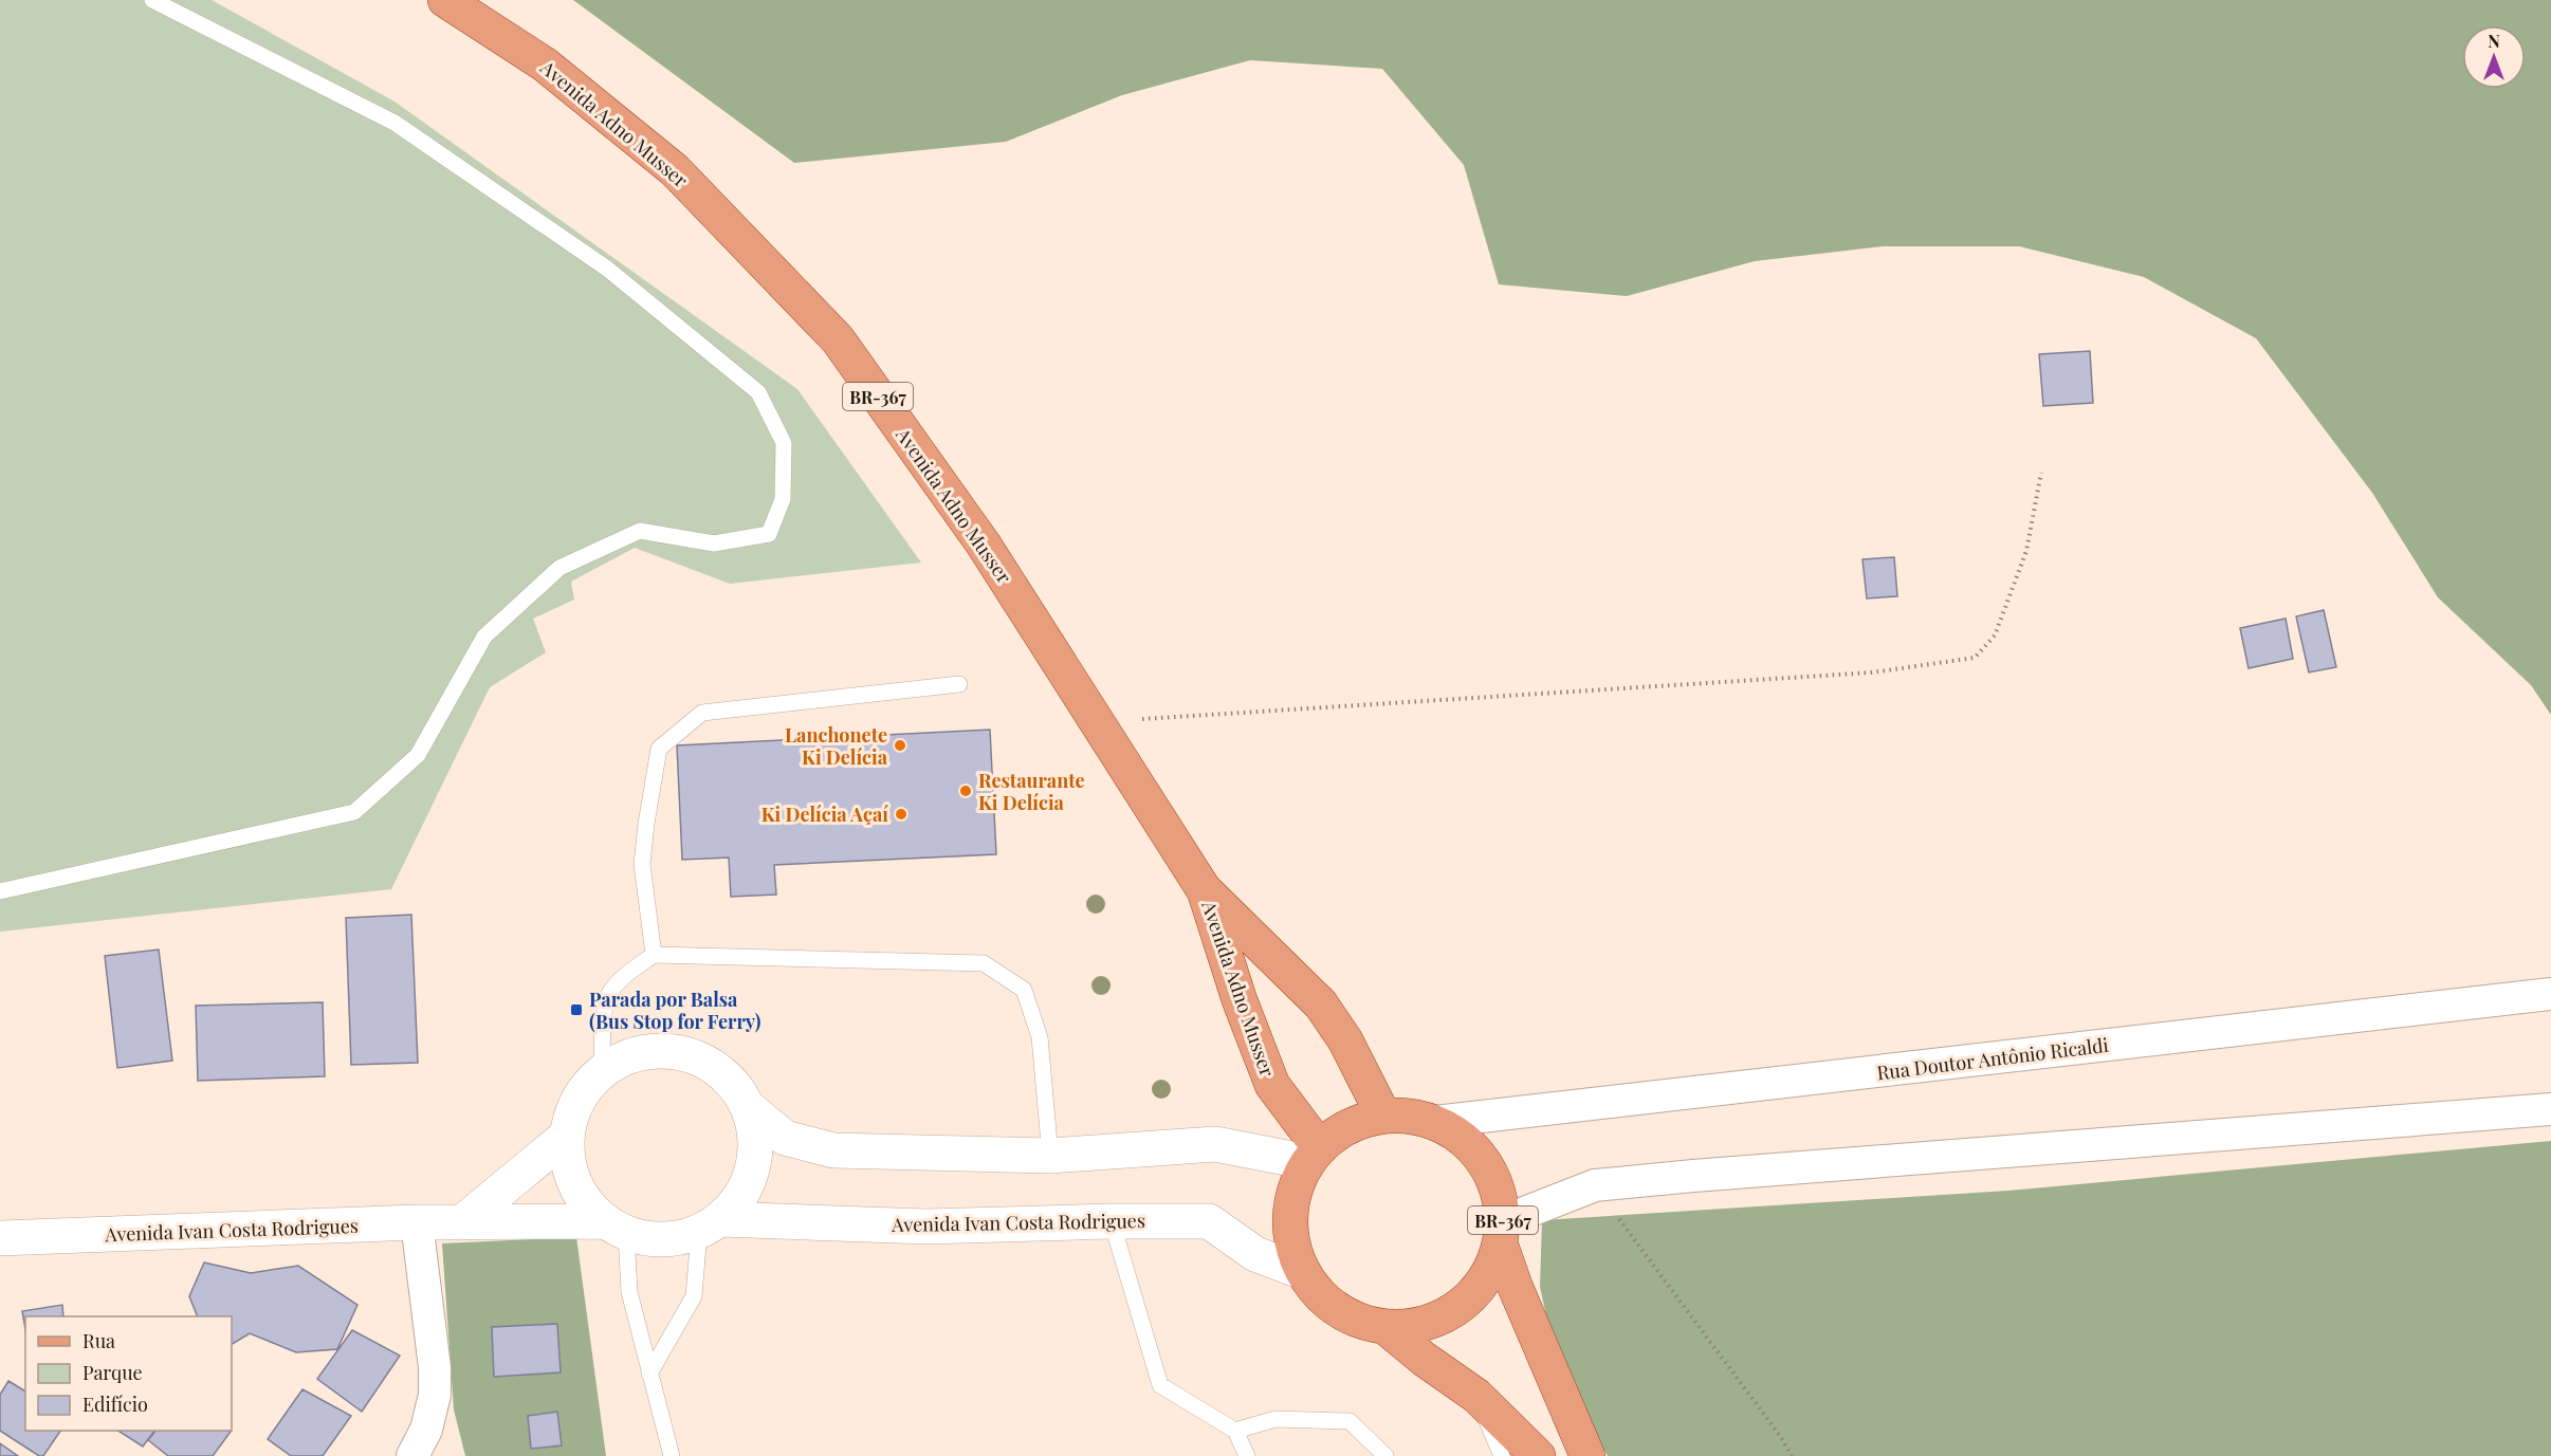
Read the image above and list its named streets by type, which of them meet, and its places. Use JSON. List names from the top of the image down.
{
  "streets": {
    "main road": ["Avenida Adno Musser", "BR-367", "Avenida Ivan Costa Rodrigues"],
    "street": ["Rua Doutor Antônio Ricaldi"]
  },
  "crossings": [
    ["Avenida Adno Musser", "BR-367"],
    ["Avenida Adno Musser", "Rua Doutor Antônio Ricaldi"],
    ["Avenida Adno Musser", "Avenida Ivan Costa Rodrigues"],
    ["BR-367", "Rua Doutor Antônio Ricaldi"],
    ["BR-367", "Avenida Ivan Costa Rodrigues"],
    ["Rua Doutor Antônio Ricaldi", "Avenida Ivan Costa Rodrigues"]
  ],
  "places": {
    "other": ["Lanchonete Ki Delícia", "Restaurante Ki Delícia", "Ki Delícia Açaí"],
    "transit": ["Parada por Balsa (Bus Stop for Ferry)"]
  },
  "legend": ["Rua", "Parque", "Edifício"],
  "north": "top"
}
